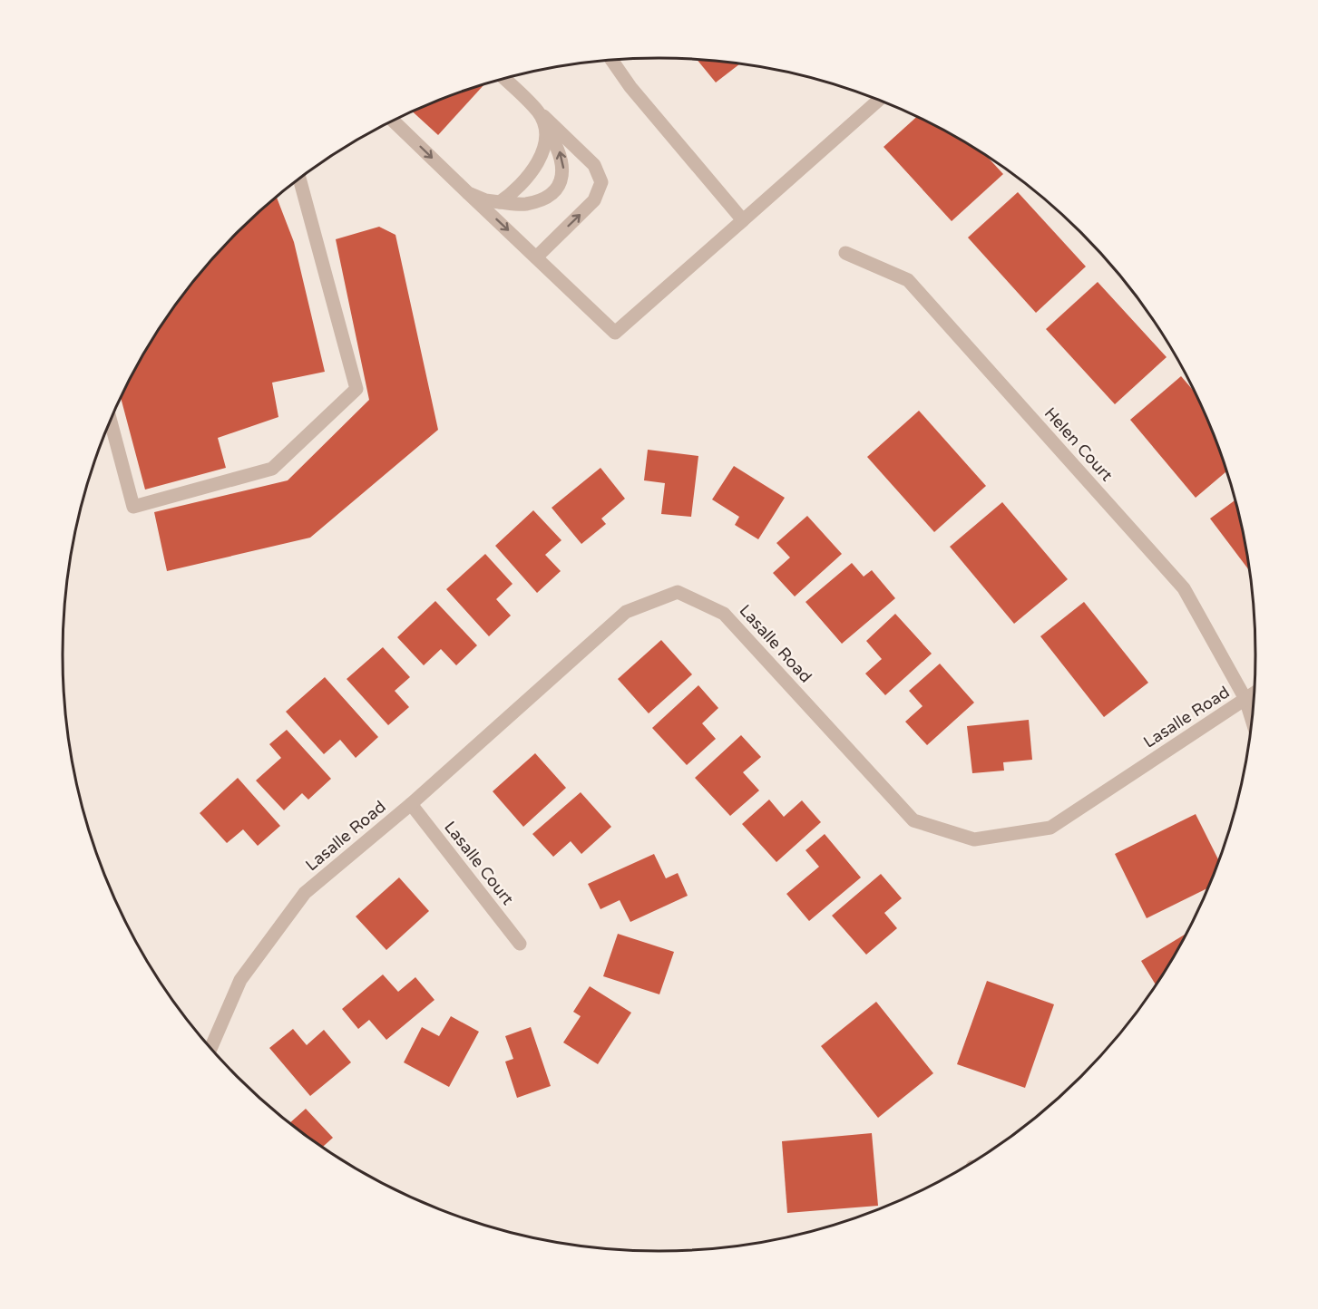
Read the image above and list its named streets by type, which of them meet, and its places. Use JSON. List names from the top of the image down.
{
  "streets": {
    "street": ["Helen Court", "Lasalle Road", "Lasalle Court"]
  },
  "crossings": [
    ["Helen Court", "Lasalle Road"],
    ["Lasalle Road", "Lasalle Court"]
  ]
}
